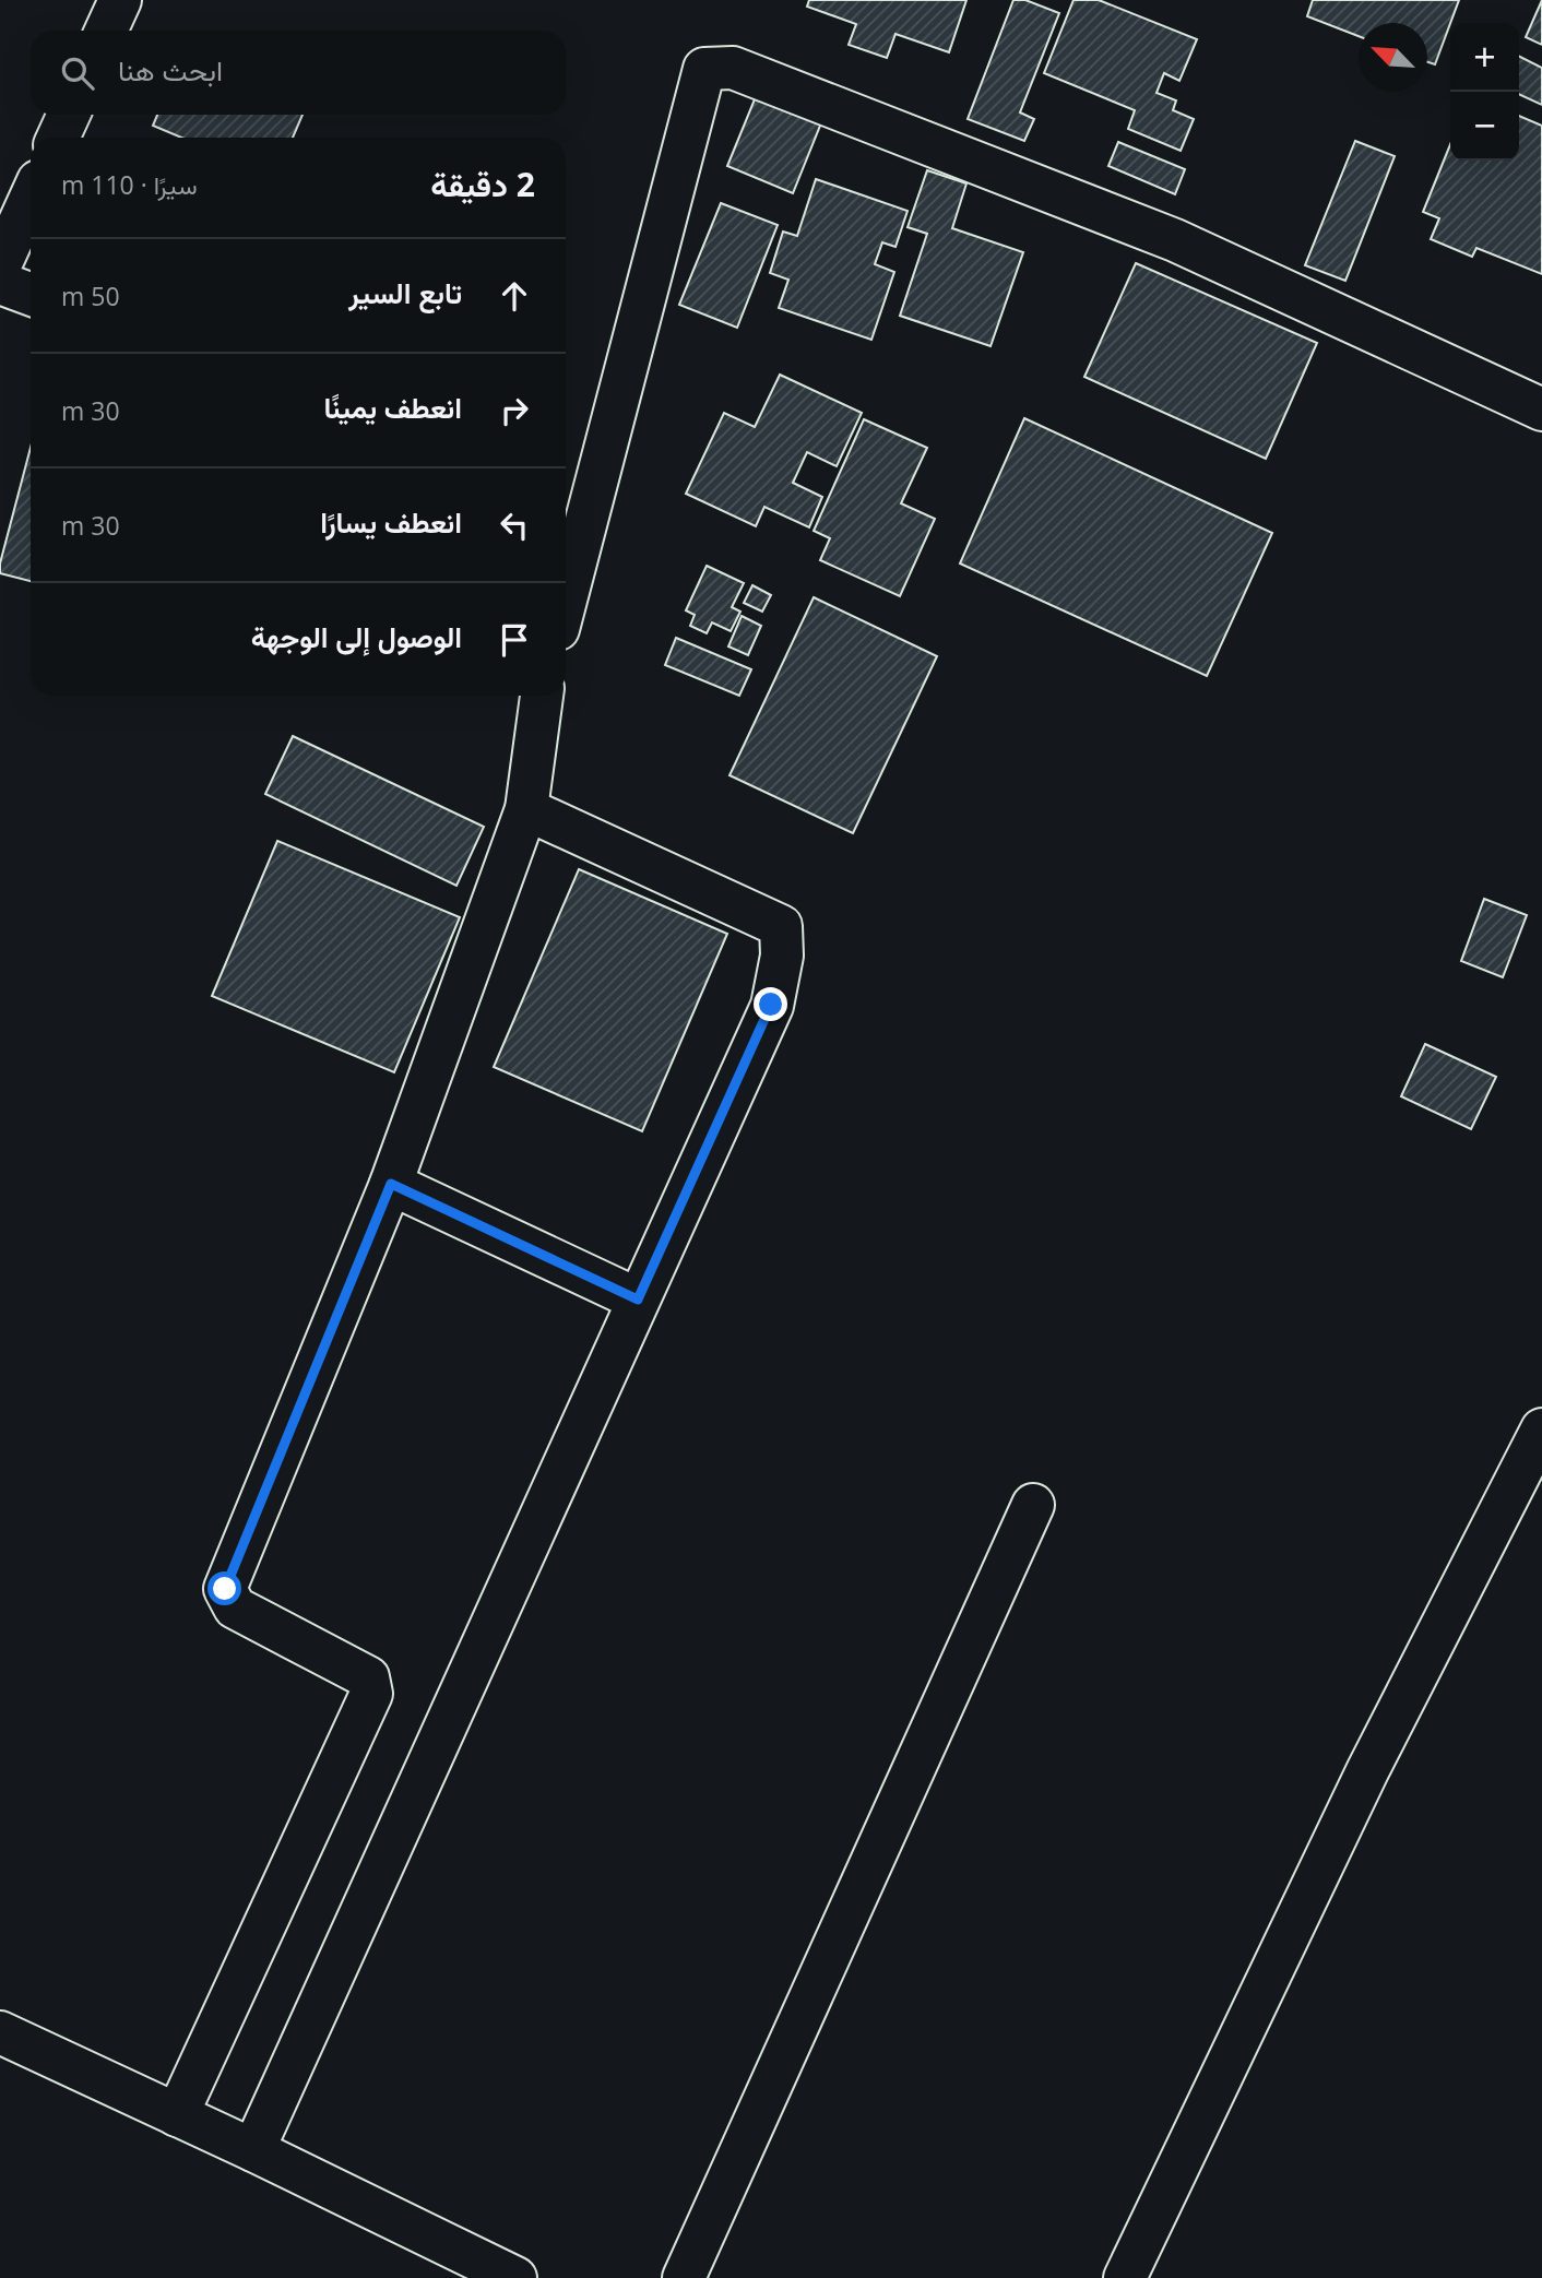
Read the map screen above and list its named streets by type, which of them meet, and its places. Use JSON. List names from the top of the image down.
{
  "north": "top left",
  "page": {
    "map_buttons": ["+", "−"],
    "search": "ابحث هنا",
    "heading": ["2 دقيقة", "سيرًا · 110 m"],
    "list": [
      ["تابع السير", "50 m"],
      ["انعطف يمينًا", "30 m"],
      ["انعطف يسارًا", "30 m"],
      "الوصول إلى الوجهة"
    ]
  }
}
